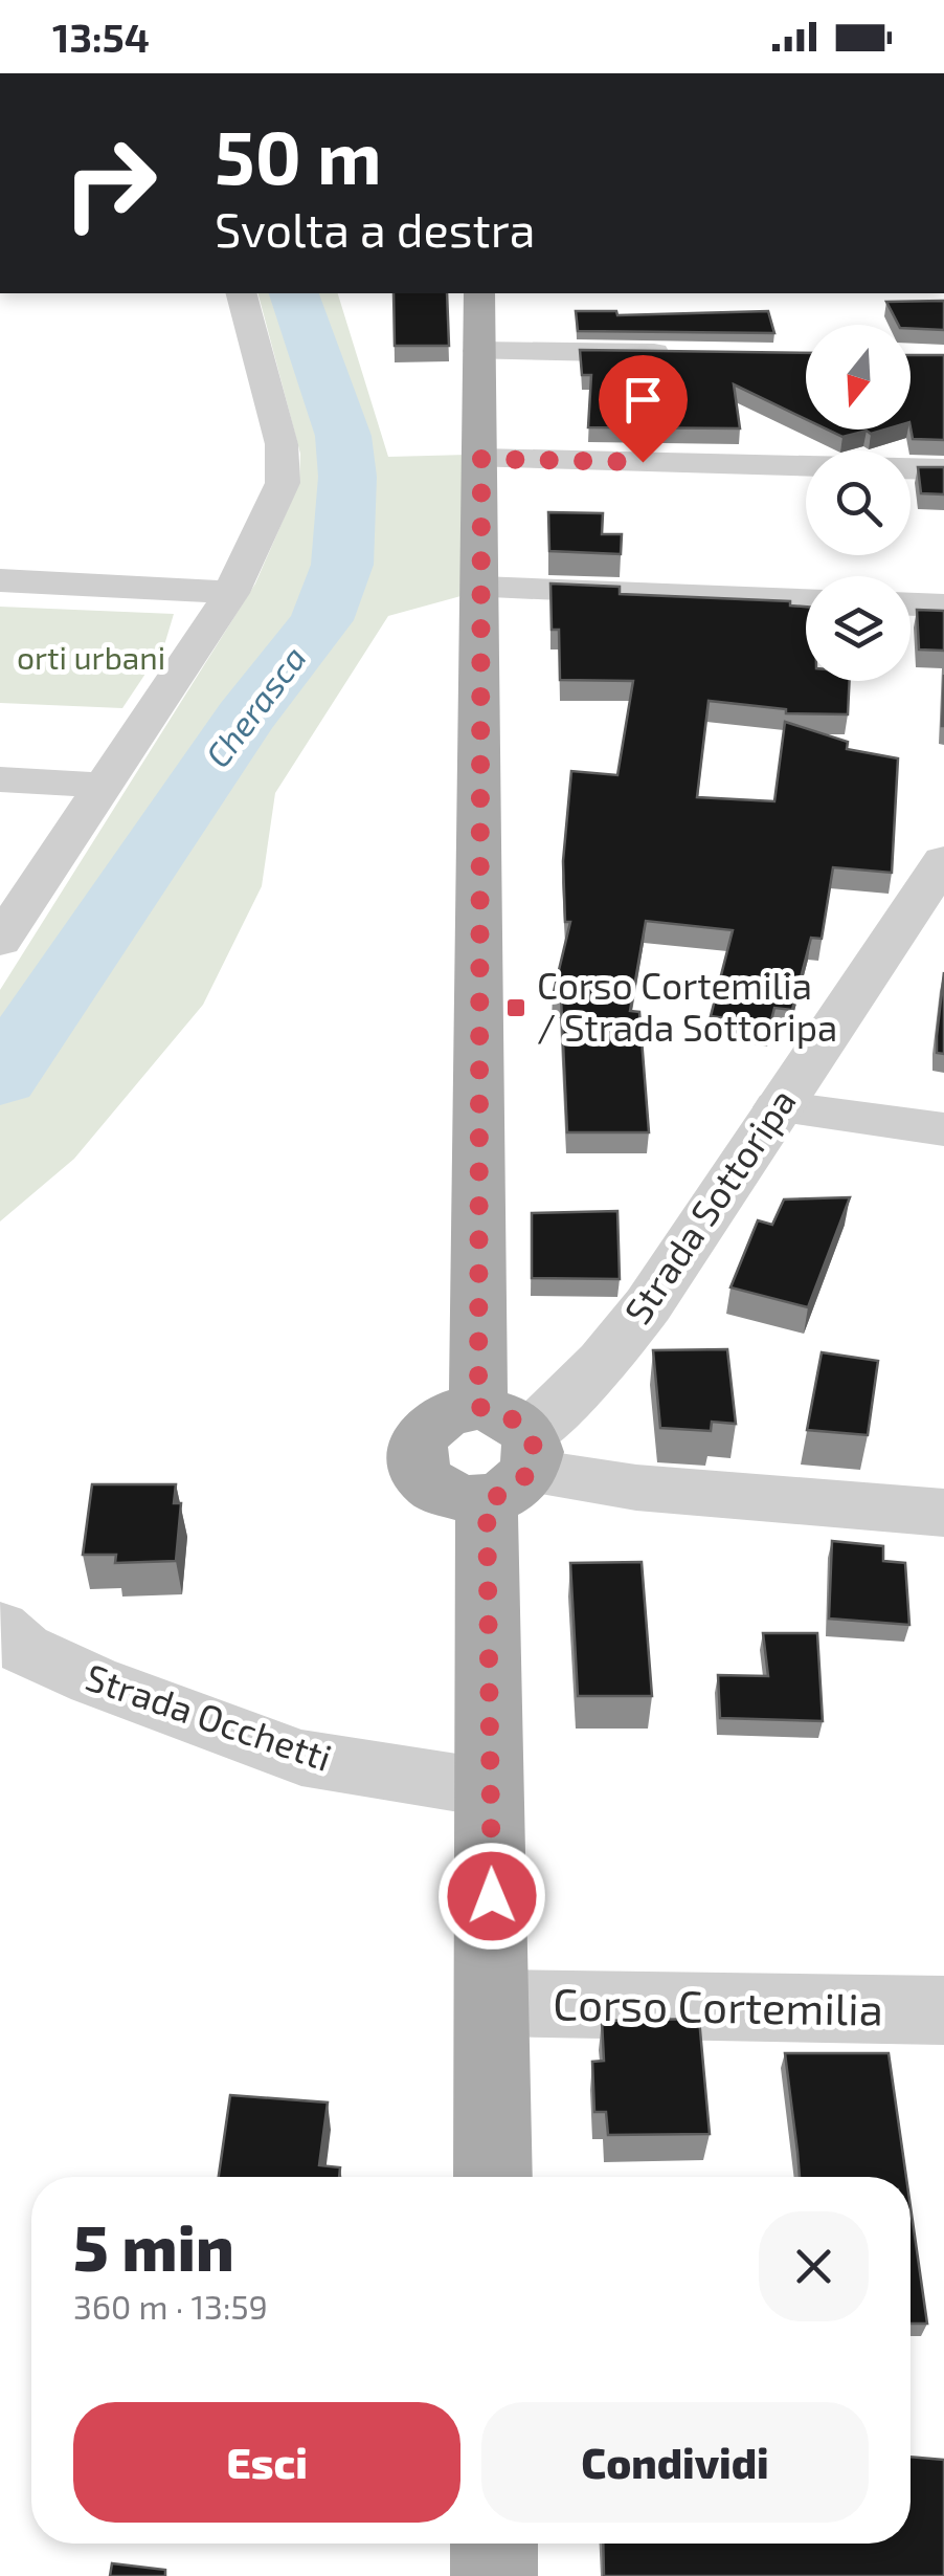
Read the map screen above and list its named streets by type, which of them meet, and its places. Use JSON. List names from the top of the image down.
{
  "streets": {
    "street": ["Strada Sottoripa", "Strada Occhetti", "Corso Cortemilia"]
  },
  "water": ["Cherasca"],
  "parks": ["orti urbani"],
  "places": {
    "transit": ["Corso Cortemilia / Strada Sottoripa"]
  },
  "north": "bottom",
  "page": {
    "status": "13:54",
    "turn": ["50 m", "Svolta a destra"],
    "heading": ["5 min", "360 m · 13:59"],
    "buttons": ["Esci", "Condividi"]
  }
}
